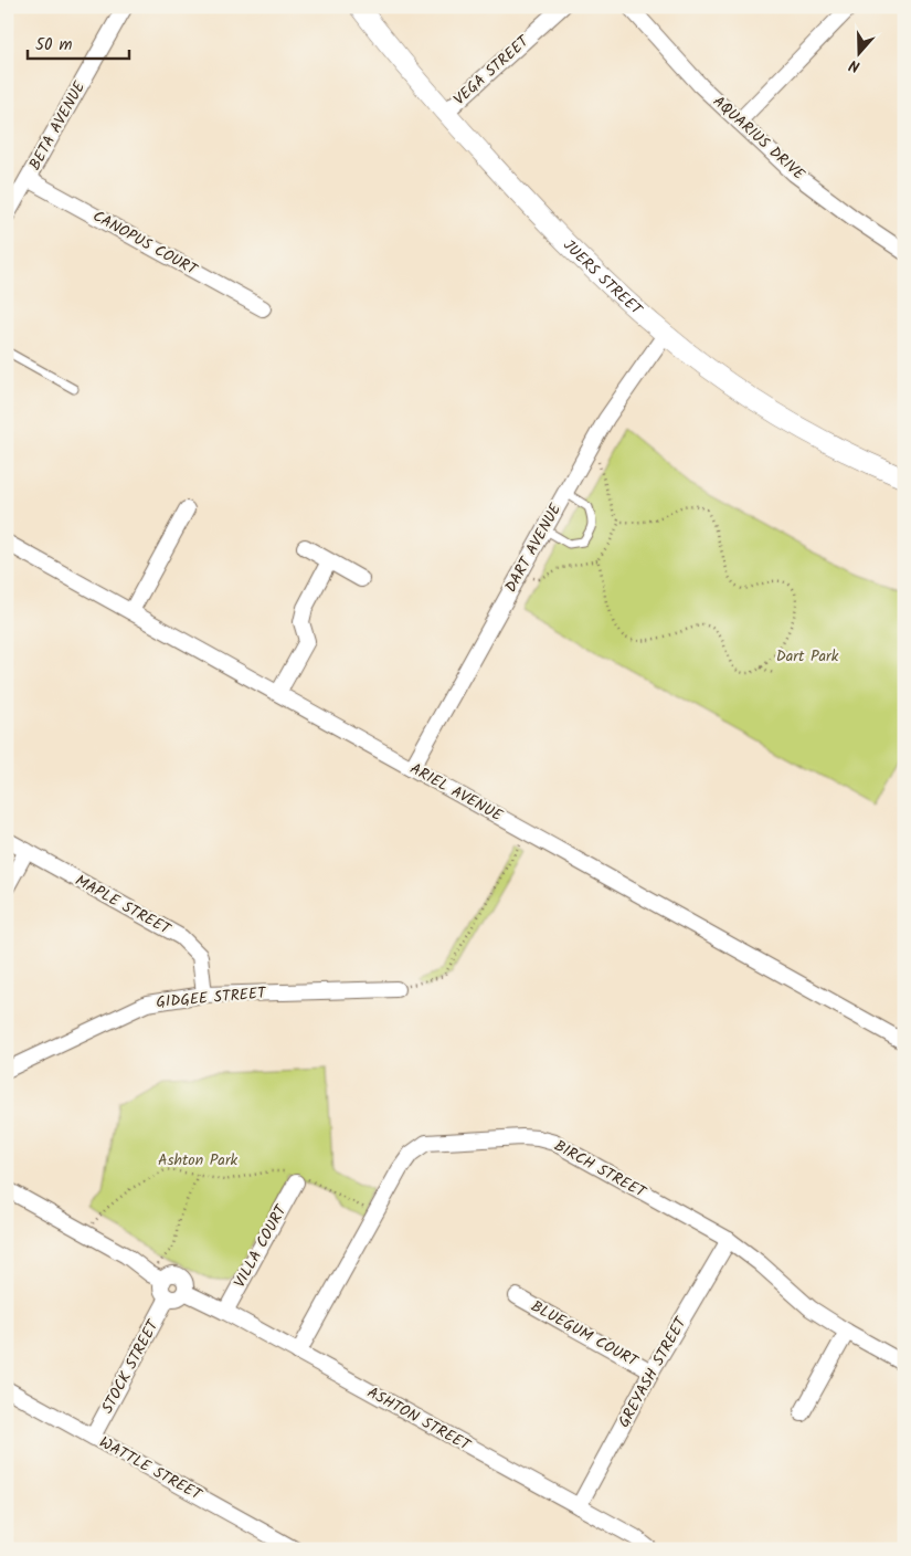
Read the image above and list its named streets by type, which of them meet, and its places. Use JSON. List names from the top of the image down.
{
  "streets": {
    "street": [
      "VEGA STREET",
      "BETA AVENUE",
      "AQUARIUS DRIVE",
      "CANOPUS COURT",
      "JUERS STREET",
      "DART AVENUE",
      "ARIEL AVENUE",
      "MAPLE STREET",
      "GIDGEE STREET",
      "BIRCH STREET",
      "VILLA COURT",
      "BLUEGUM COURT",
      "STOCK STREET",
      "GREYASH STREET",
      "ASHTON STREET",
      "WATTLE STREET"
    ]
  },
  "crossings": [
    ["VEGA STREET", "JUERS STREET"],
    ["BETA AVENUE", "CANOPUS COURT"],
    ["JUERS STREET", "DART AVENUE"],
    ["DART AVENUE", "ARIEL AVENUE"],
    ["MAPLE STREET", "GIDGEE STREET"],
    ["BIRCH STREET", "GREYASH STREET"],
    ["BIRCH STREET", "ASHTON STREET"],
    ["VILLA COURT", "ASHTON STREET"],
    ["BLUEGUM COURT", "GREYASH STREET"],
    ["STOCK STREET", "WATTLE STREET"],
    ["GREYASH STREET", "ASHTON STREET"]
  ],
  "parks": ["Dart Park", "Ashton Park"],
  "scale_bar": "50 m",
  "north": "bottom"
}
